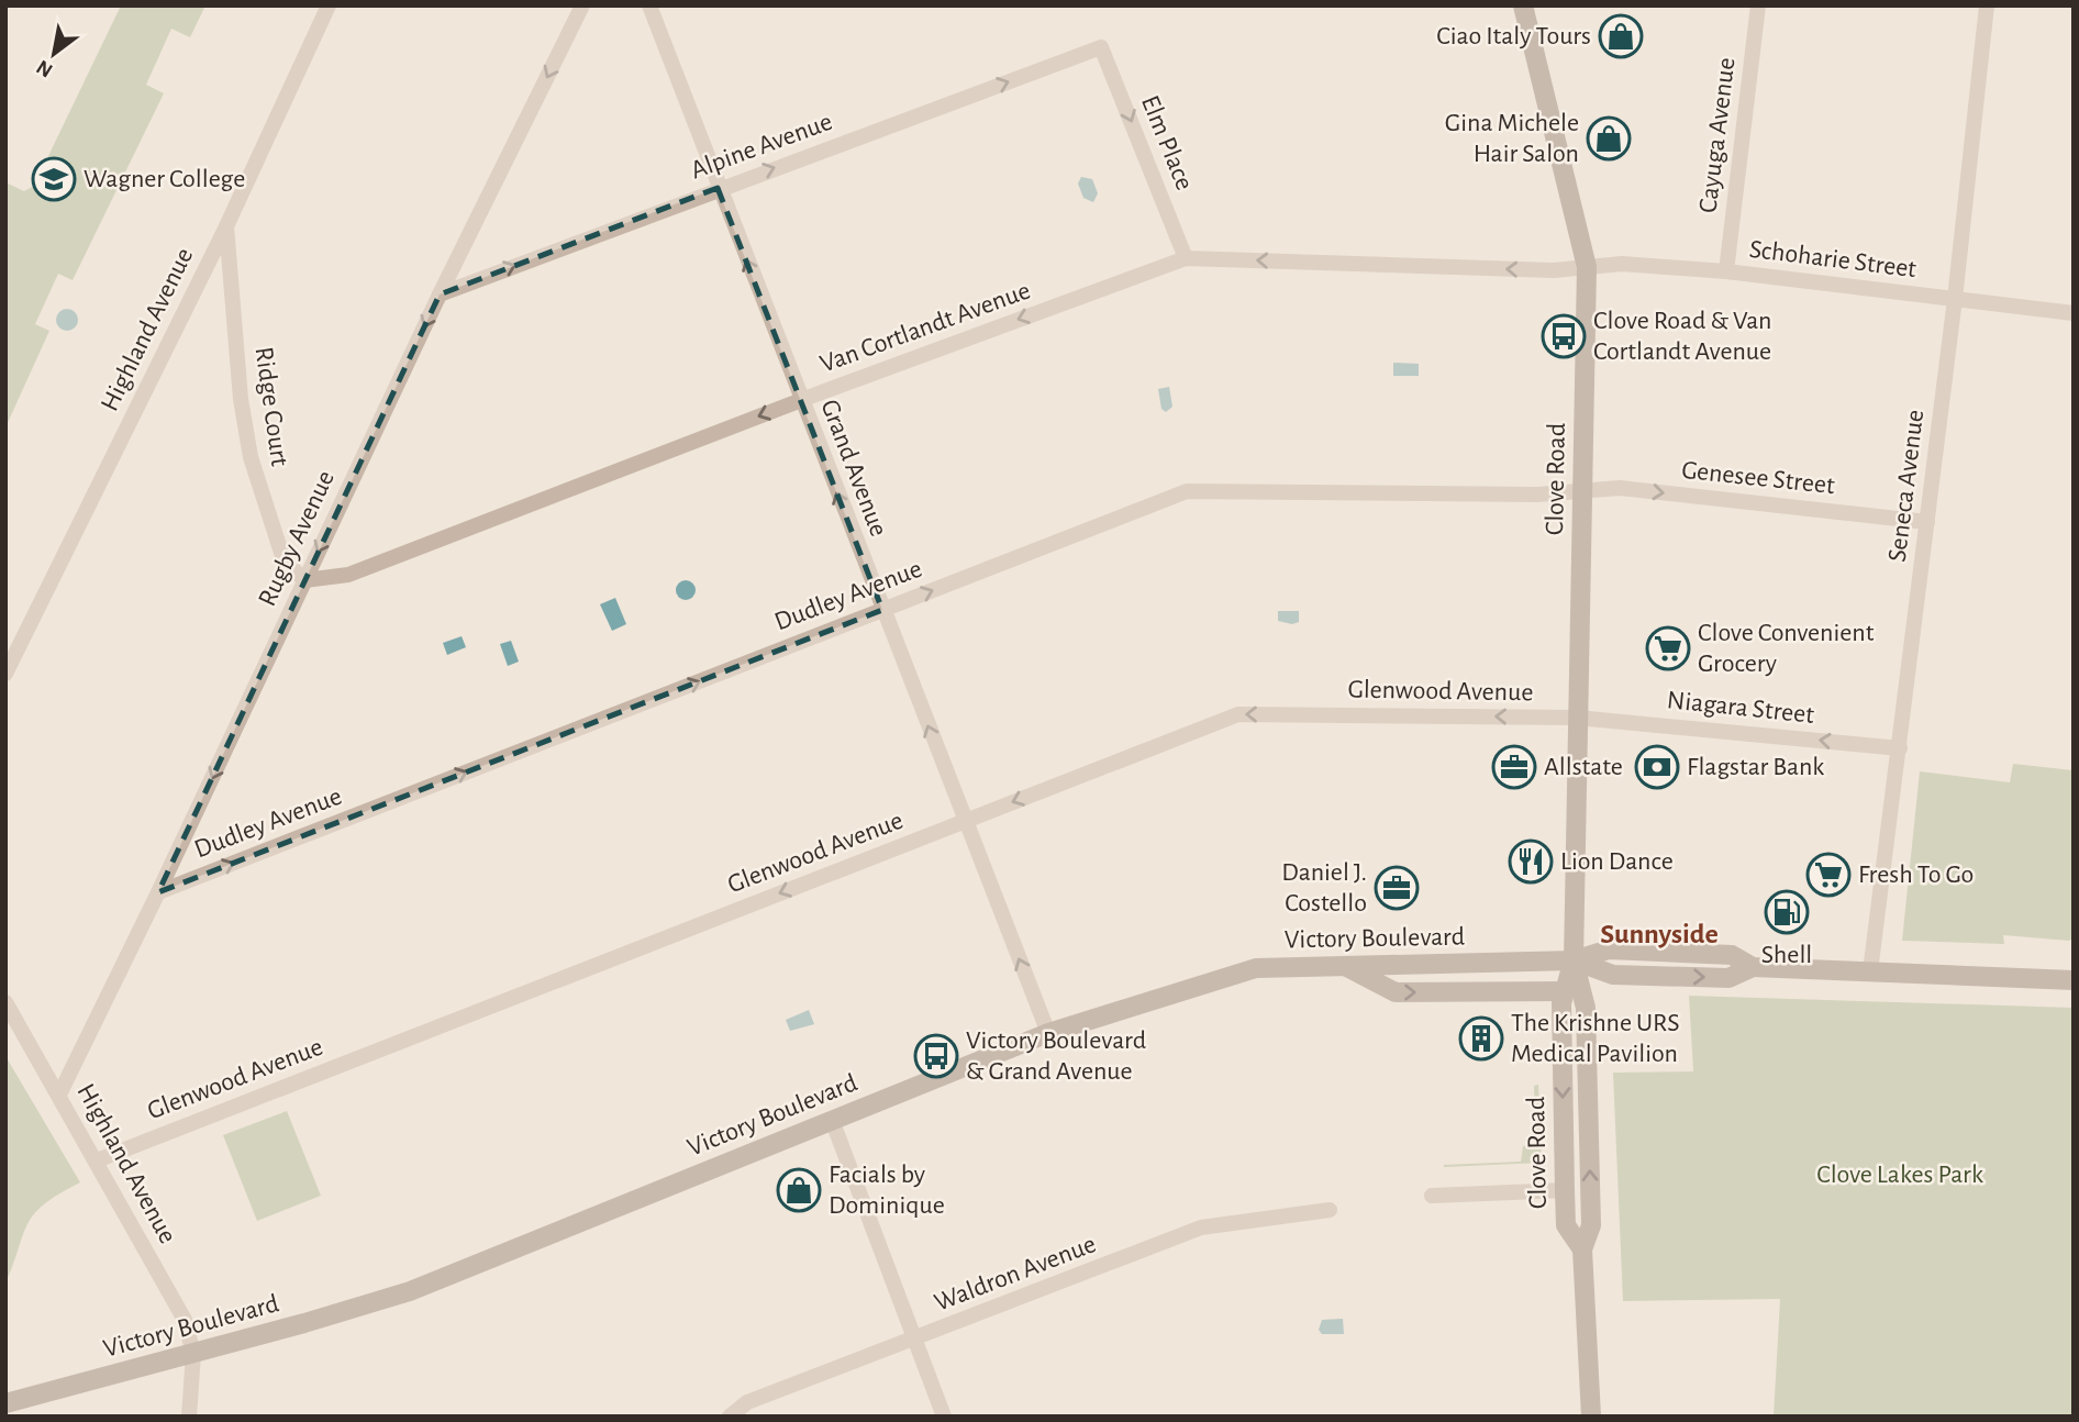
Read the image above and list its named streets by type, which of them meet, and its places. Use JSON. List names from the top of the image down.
{
  "streets": {
    "main road": ["Clove Road", "Victory Boulevard"],
    "street": [
      "Cayuga Avenue",
      "Elm Place",
      "Alpine Avenue",
      "Schoharie Street",
      "Van Cortlandt Avenue",
      "Highland Avenue",
      "Ridge Court",
      "Grand Avenue",
      "Genesee Street",
      "Seneca Avenue",
      "Rugby Avenue",
      "Dudley Avenue",
      "Glenwood Avenue",
      "Niagara Street",
      "Waldron Avenue"
    ]
  },
  "crossings": [
    ["Cayuga Avenue", "Schoharie Street"],
    ["Elm Place", "Alpine Avenue"],
    ["Elm Place", "Van Cortlandt Avenue"],
    ["Alpine Avenue", "Grand Avenue"],
    ["Alpine Avenue", "Rugby Avenue"],
    ["Schoharie Street", "Van Cortlandt Avenue"],
    ["Schoharie Street", "Clove Road"],
    ["Schoharie Street", "Seneca Avenue"],
    ["Van Cortlandt Avenue", "Ridge Court"],
    ["Van Cortlandt Avenue", "Grand Avenue"],
    ["Van Cortlandt Avenue", "Clove Road"],
    ["Van Cortlandt Avenue", "Rugby Avenue"],
    ["Highland Avenue", "Ridge Court"],
    ["Highland Avenue", "Rugby Avenue"],
    ["Highland Avenue", "Glenwood Avenue"],
    ["Highland Avenue", "Victory Boulevard"],
    ["Ridge Court", "Rugby Avenue"],
    ["Grand Avenue", "Dudley Avenue"],
    ["Grand Avenue", "Glenwood Avenue"],
    ["Grand Avenue", "Victory Boulevard"],
    ["Genesee Street", "Clove Road"],
    ["Genesee Street", "Seneca Avenue"],
    ["Genesee Street", "Dudley Avenue"],
    ["Clove Road", "Dudley Avenue"],
    ["Clove Road", "Glenwood Avenue"],
    ["Clove Road", "Niagara Street"],
    ["Clove Road", "Victory Boulevard"],
    ["Seneca Avenue", "Niagara Street"],
    ["Seneca Avenue", "Victory Boulevard"],
    ["Rugby Avenue", "Dudley Avenue"],
    ["Glenwood Avenue", "Niagara Street"]
  ],
  "one_way": [
    "Elm Place",
    "Alpine Avenue",
    "Van Cortlandt Avenue",
    "Grand Avenue",
    "Genesee Street",
    "Rugby Avenue",
    "Dudley Avenue",
    "Glenwood Avenue",
    "Niagara Street"
  ],
  "districts": ["Sunnyside"],
  "parks": ["Clove Lakes Park"],
  "places": {
    "shop": ["Ciao Italy Tours", "Gina Michele Hair Salon", "Facials by Dominique"],
    "school or university": ["Wagner College"],
    "bus stop": ["Clove Road & Van Cortlandt Avenue", "Victory Boulevard & Grand Avenue"],
    "supermarket": ["Clove Convenient Grocery", "Fresh To Go"],
    "office": ["Allstate", "Daniel J. Costello"],
    "bank": ["Flagstar Bank"],
    "restaurant": ["Lion Dance"],
    "fuel station": ["Shell"],
    "building": ["The Krishne URS Medical Pavilion"]
  },
  "north": "bottom left"
}
